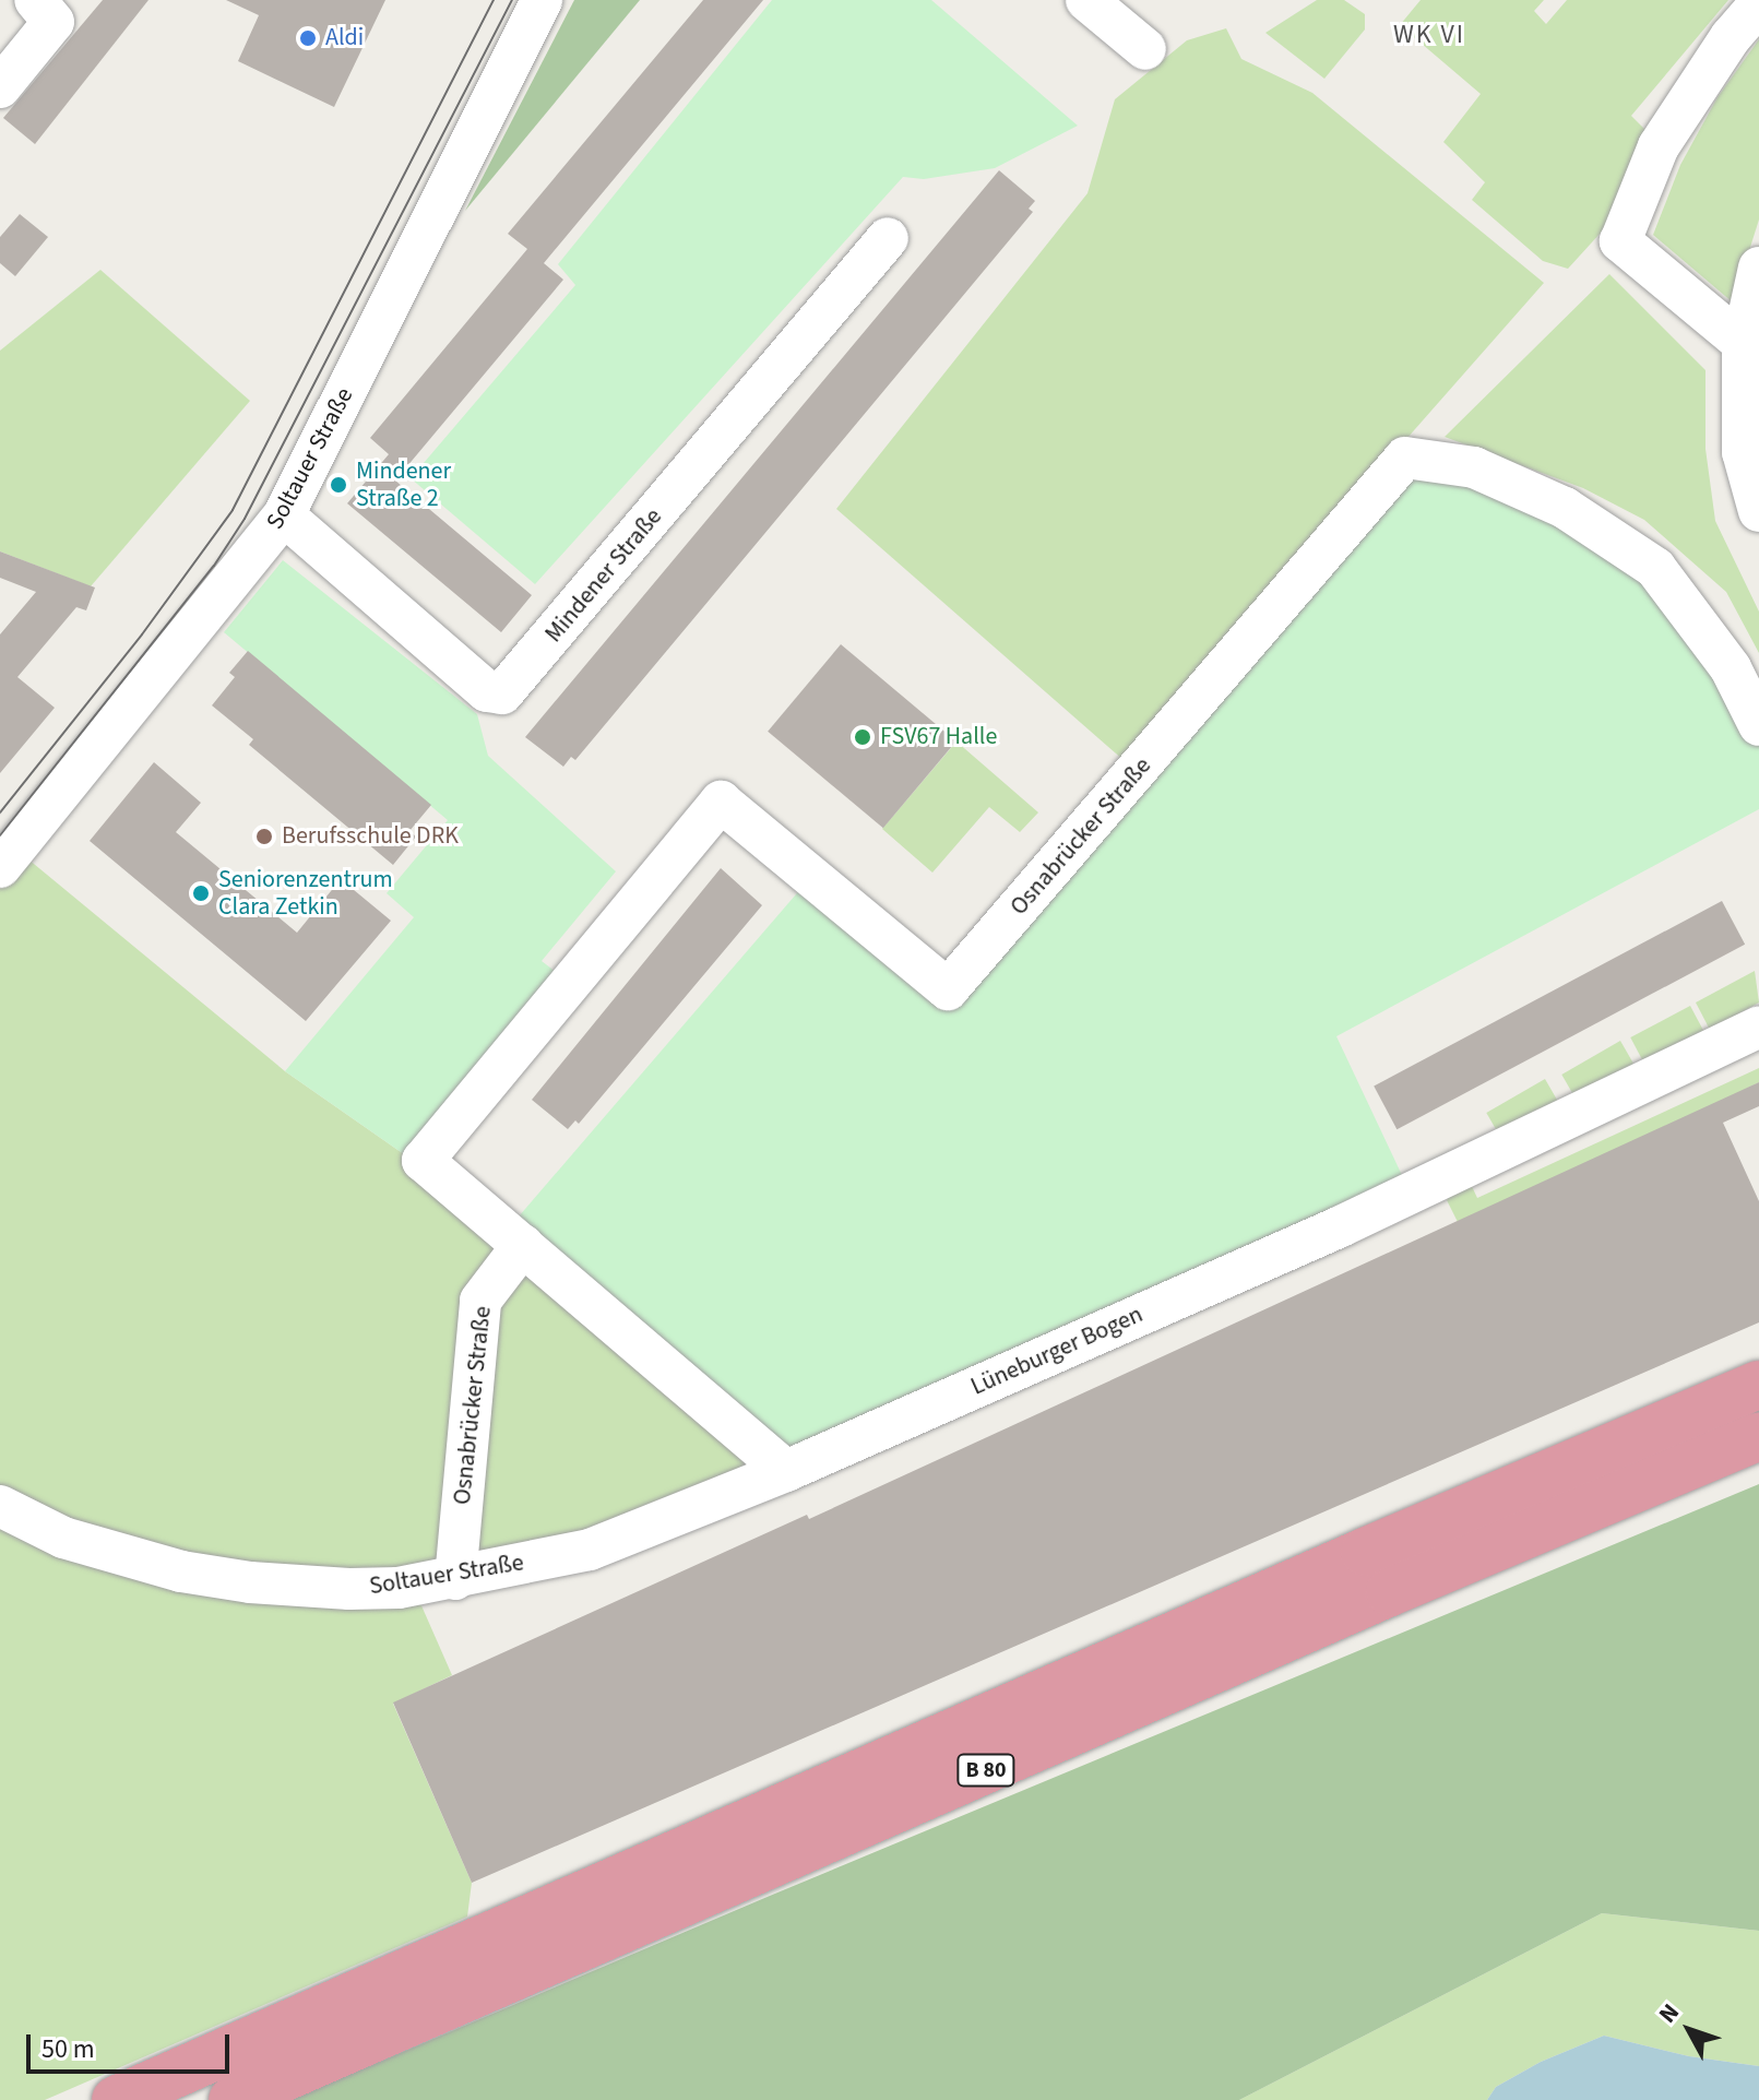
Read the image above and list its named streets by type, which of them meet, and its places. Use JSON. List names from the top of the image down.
{
  "streets": {
    "highway": ["B 80"],
    "street": [
      "Soltauer Straße",
      "Mindener Straße",
      "Osnabrücker Straße",
      "Lüneburger Bogen"
    ]
  },
  "crossings": [
    ["Soltauer Straße", "Mindener Straße"],
    ["Soltauer Straße", "Osnabrücker Straße"],
    ["Soltauer Straße", "Lüneburger Bogen"]
  ],
  "districts": ["WK VI"],
  "places": [
    "Aldi",
    "Mindener Straße 2",
    "FSV67 Halle",
    "Berufsschule DRK",
    "Seniorenzentrum Clara Zetkin"
  ],
  "scale_bar": "50 m",
  "north": "top left"
}
